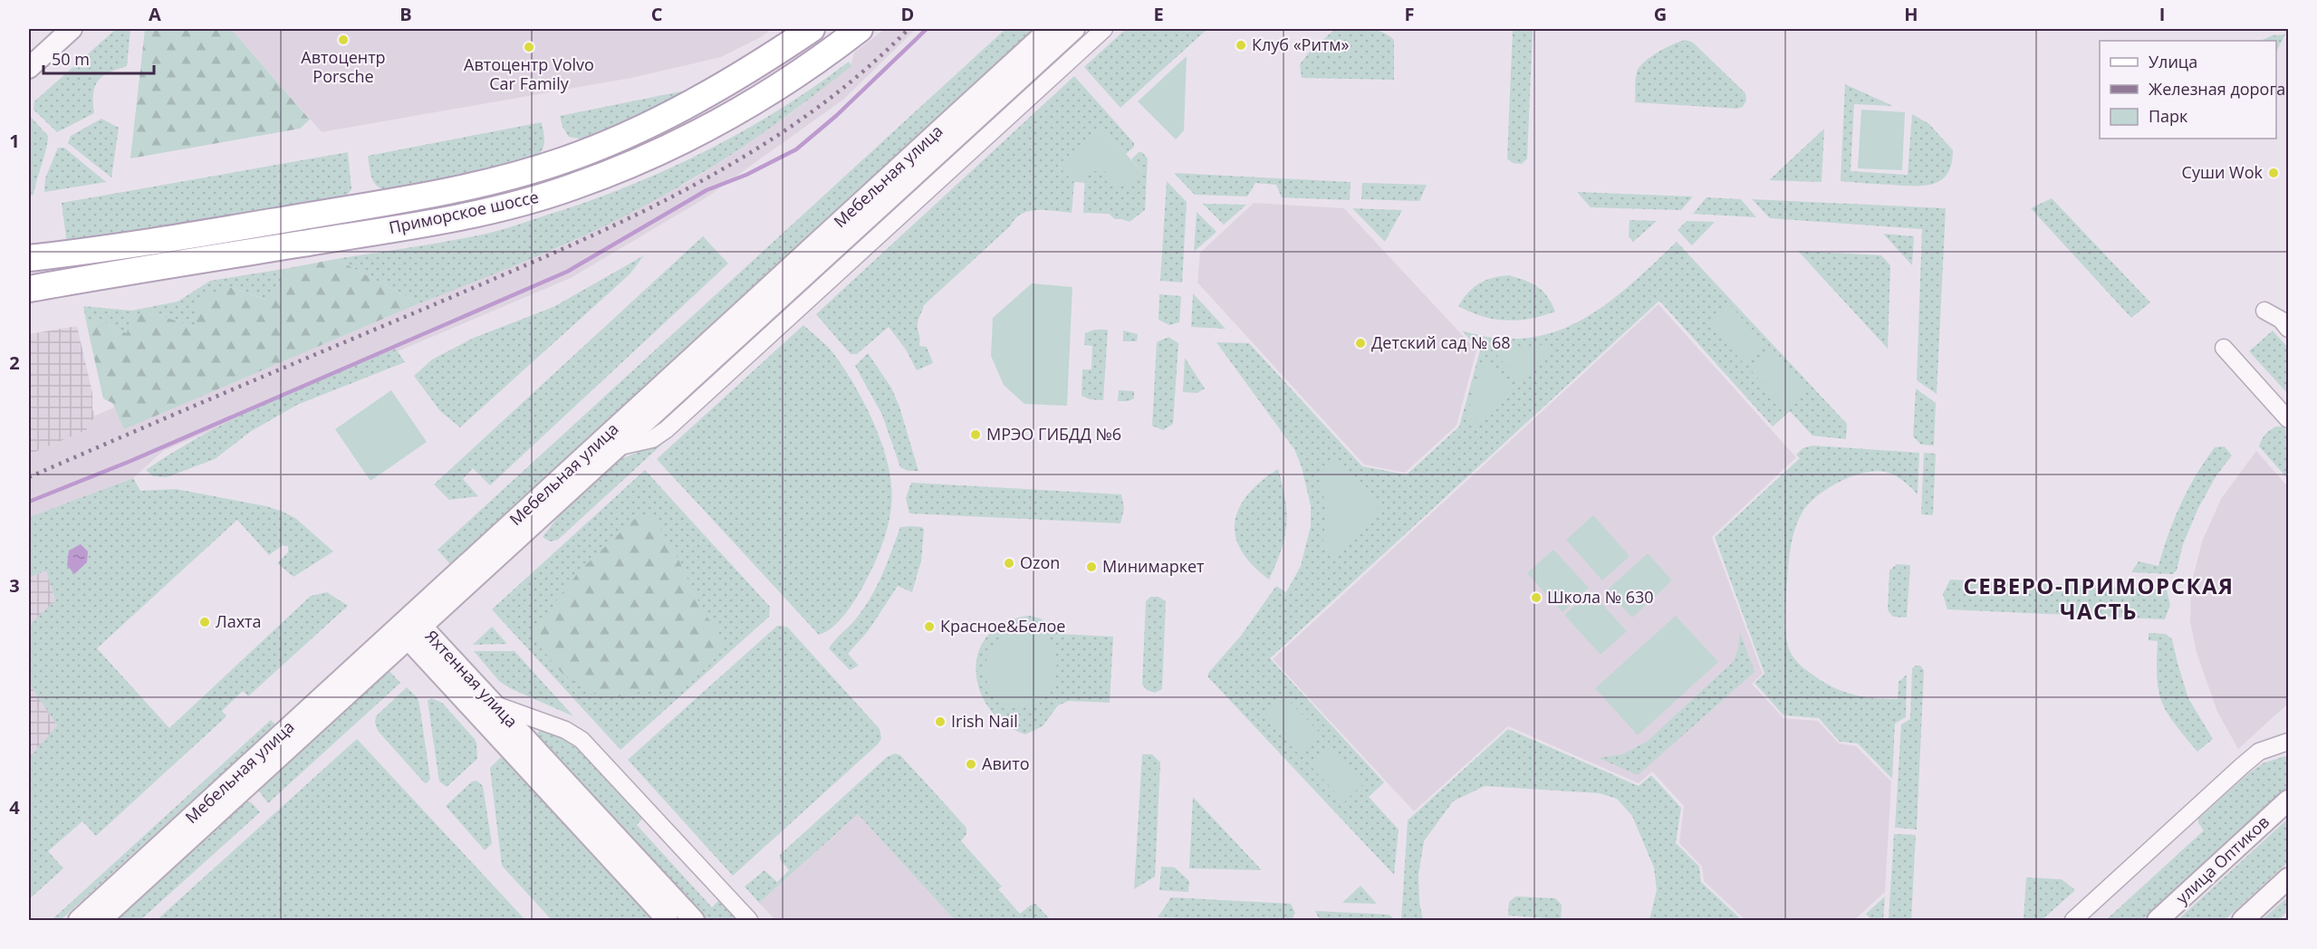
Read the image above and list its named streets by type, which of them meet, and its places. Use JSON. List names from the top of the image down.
{
  "streets": {
    "main road": ["Приморское шоссе"],
    "street": ["Мебельная улица", "Яхтенная улица", "улица Оптиков"]
  },
  "crossings": [
    ["Мебельная улица", "Яхтенная улица"]
  ],
  "districts": ["СЕВЕРО-ПРИМОРСКАЯ ЧАСТЬ"],
  "places": [
    "Автоцентр Porsche",
    "Клуб «Ритм»",
    "Автоцентр Volvo Car Family",
    "Суши Wok",
    "Детский сад № 68",
    "МРЭО ГИБДД №6",
    "Ozon",
    "Минимаркет",
    "Школа № 630",
    "Лахта",
    "Красное&Белое",
    "Irish Nail",
    "Авито"
  ],
  "legend": ["Улица", "Железная дорога", "Парк"],
  "scale_bar": "50 m",
  "grid": {
    "columns": [
      "A",
      "B",
      "C",
      "D",
      "E",
      "F",
      "G",
      "H",
      "I"
    ],
    "rows": [
      "1",
      "2",
      "3",
      "4"
    ]
  }
}
